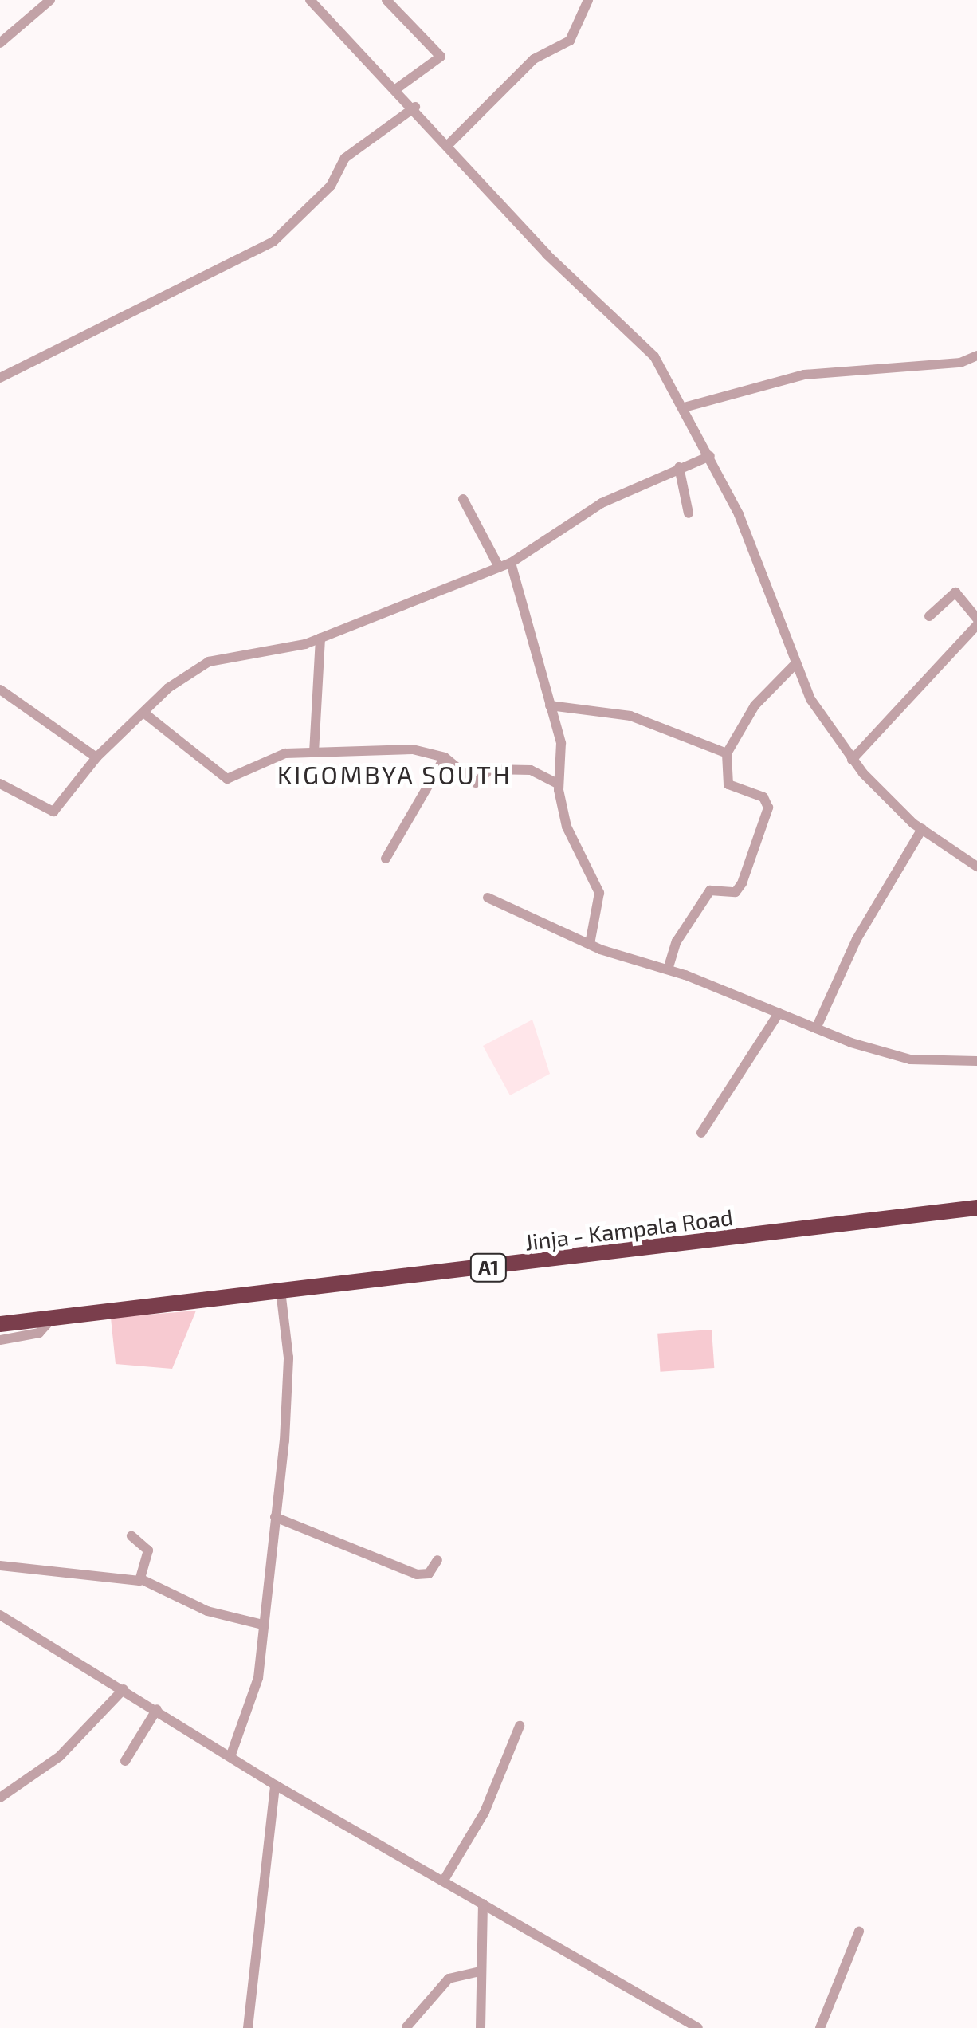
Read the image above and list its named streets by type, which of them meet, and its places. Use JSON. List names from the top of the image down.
{
  "streets": {
    "highway": ["Jinja - Kampala Road", "A1"]
  },
  "districts": ["KIGOMBYA SOUTH"]
}
